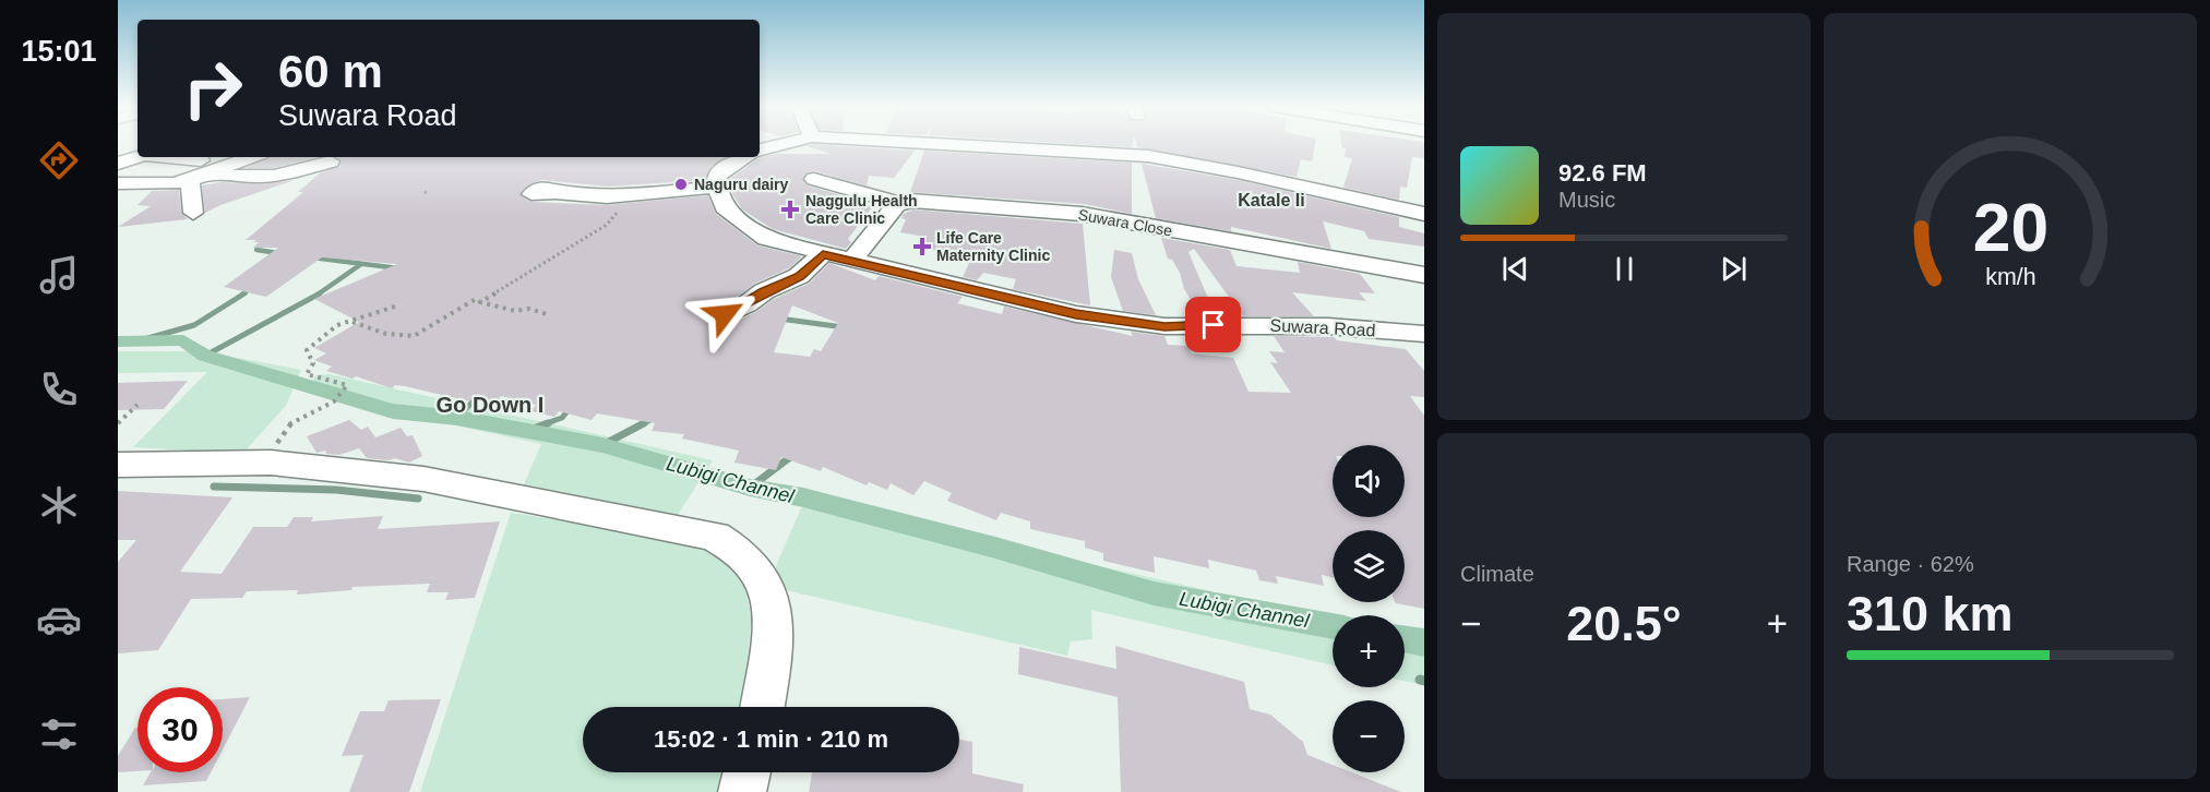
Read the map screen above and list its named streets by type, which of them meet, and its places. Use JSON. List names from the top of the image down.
{
  "streets": {
    "street": ["Suwara Close", "Suwara Road"]
  },
  "districts": ["Katale Ii", "Go Down I"],
  "water": ["Lubigi Channel"],
  "places": {
    "other": ["Naguru dairy"],
    "health": ["Naggulu Health Care Clinic", "Life Care Maternity Clinic"]
  },
  "page": {
    "tabs": "15:01",
    "turn": ["60 m", "Suwara Road"],
    "song": ["92.6 FM", "Music"],
    "tile": [
      "Climate",
      ["Range · 62%", "310 km"]
    ],
    "map_buttons": ["+", "−"],
    "heat": ["−", "20.5°", "+"],
    "limit": "30",
    "trip": "15:02 · 1 min · 210 m",
    "gauge": ["20", "km/h"]
  }
}
